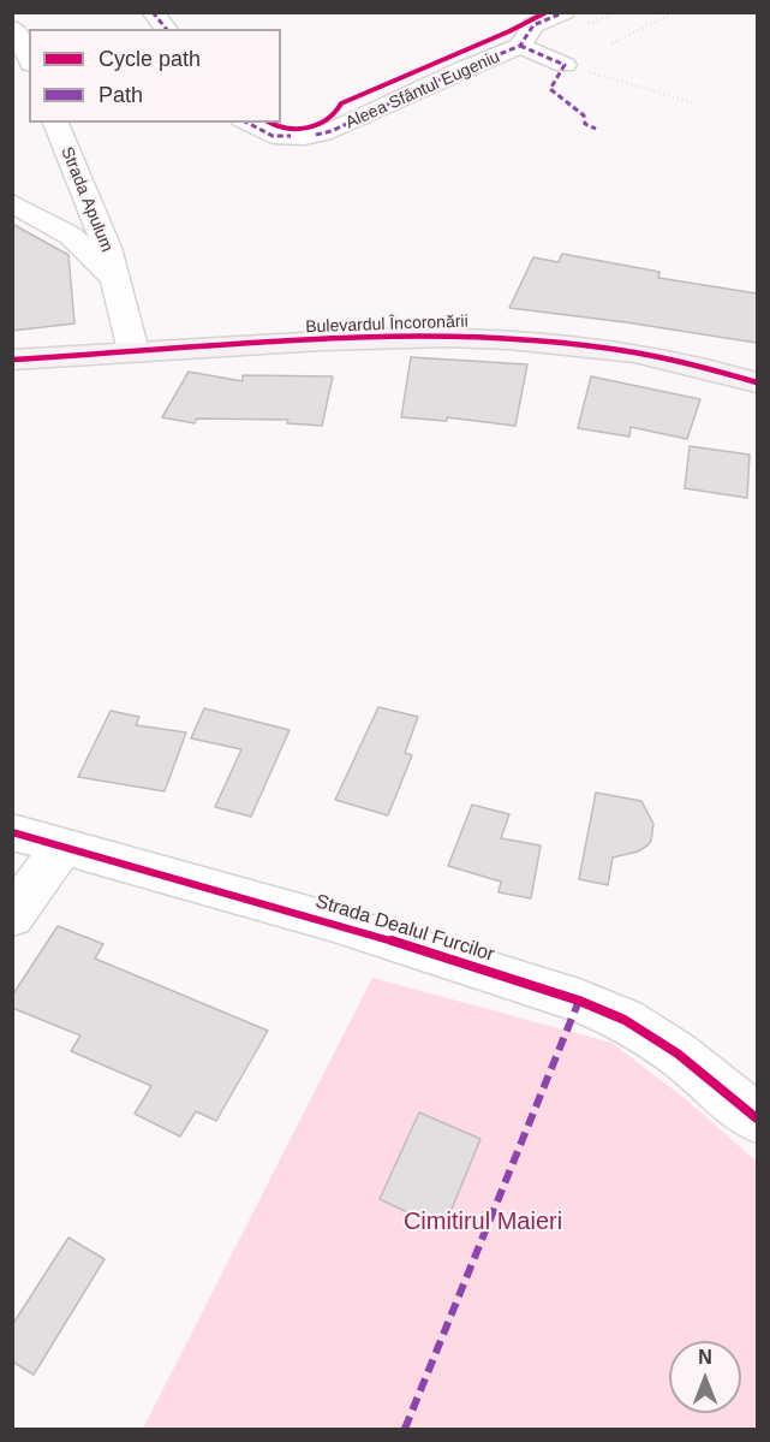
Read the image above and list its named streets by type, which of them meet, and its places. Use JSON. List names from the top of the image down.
{
  "streets": {
    "main road": ["Bulevardul Încoronării"],
    "street": ["Aleea Sfântul Eugeniu", "Strada Apulum", "Strada Dealul Furcilor"]
  },
  "crossings": [
    ["Strada Apulum", "Bulevardul Încoronării"]
  ],
  "parks": ["Cimitirul Maieri"],
  "legend": ["Cycle path", "Path"],
  "north": "top"
}
